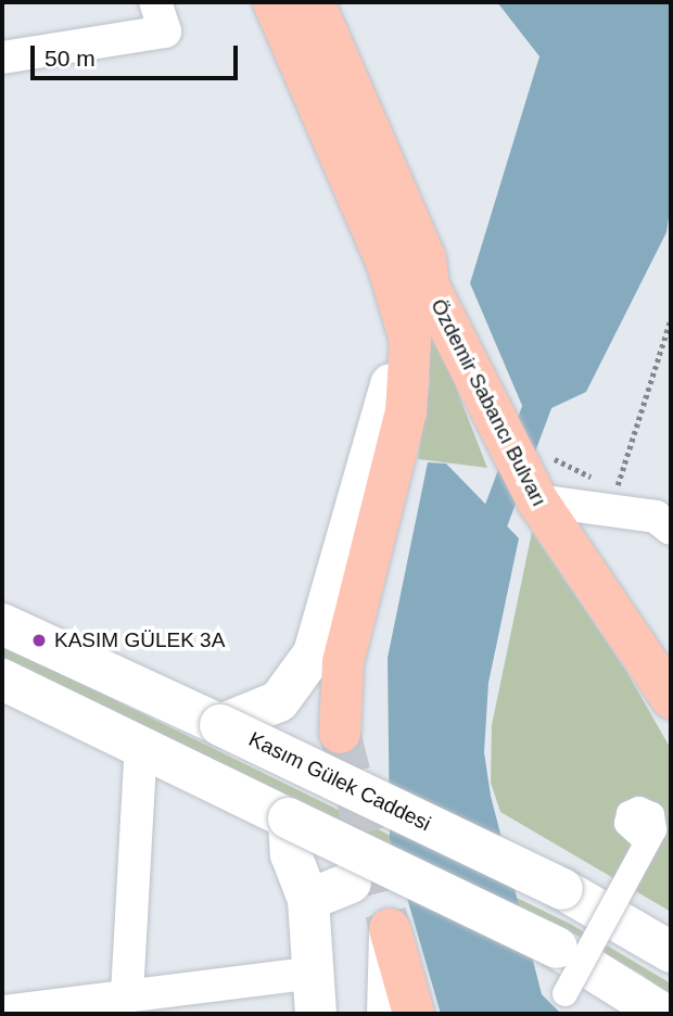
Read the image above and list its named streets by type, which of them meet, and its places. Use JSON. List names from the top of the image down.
{
  "streets": {
    "main road": ["Özdemir Sabancı Bulvarı", "Kasım Gülek Caddesi"]
  },
  "places": ["KASIM GÜLEK 3A"],
  "scale_bar": "50 m"
}
